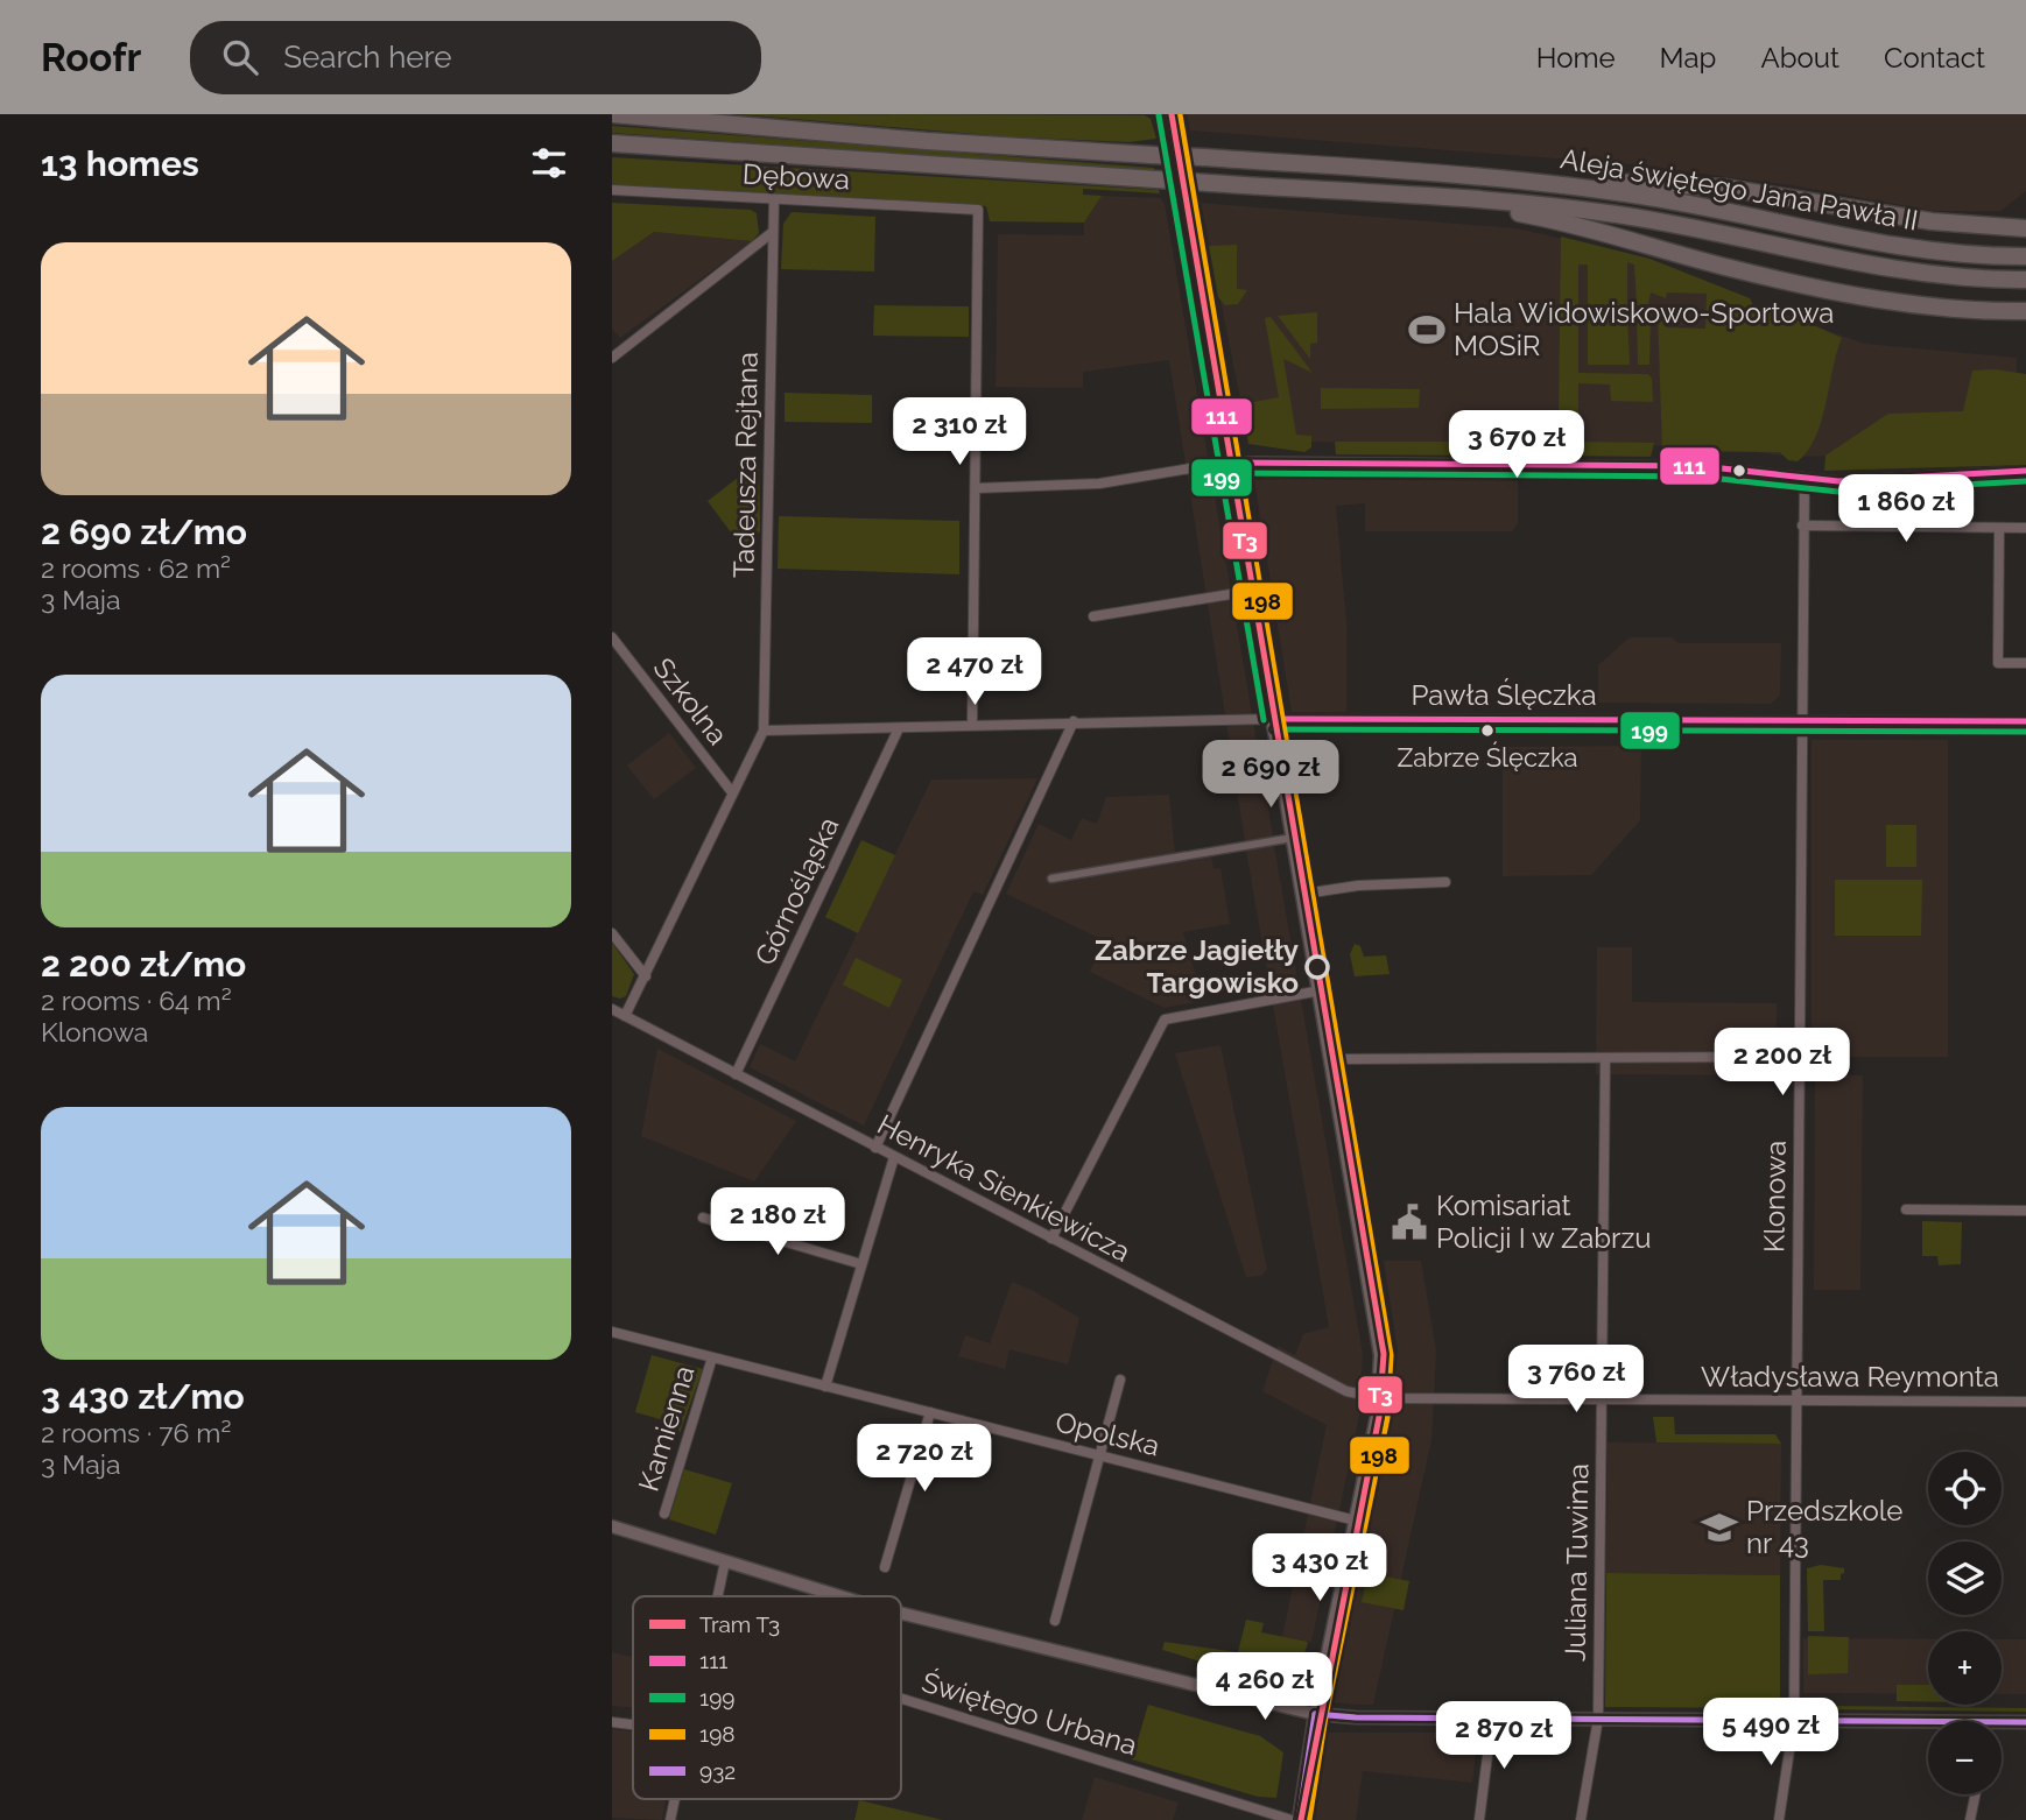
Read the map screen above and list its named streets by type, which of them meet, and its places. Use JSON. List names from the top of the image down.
{
  "streets": {
    "main road": ["Aleja świętego Jana Pawła II"],
    "street": [
      "Dębowa",
      "Tadeusza Rejtana",
      "Pawła Ślęczka",
      "Szkolna",
      "Górnośląska",
      "Henryka Sienkiewicza",
      "Klonowa",
      "Władysława Reymonta",
      "Kamienna",
      "Opolska",
      "Juliana Tuwima",
      "Świętego Urbana"
    ]
  },
  "crossings": [
    ["Dębowa", "Tadeusza Rejtana"],
    ["Tadeusza Rejtana", "Pawła Ślęczka"],
    ["Pawła Ślęczka", "Górnośląska"],
    ["Pawła Ślęczka", "Klonowa"],
    ["Górnośląska", "Henryka Sienkiewicza"],
    ["Henryka Sienkiewicza", "Władysława Reymonta"],
    ["Klonowa", "Władysława Reymonta"],
    ["Władysława Reymonta", "Juliana Tuwima"],
    ["Kamienna", "Opolska"]
  ],
  "places": {
    "sports": ["Hala Widowiskowo-Sportowa MOSiR"],
    "other": ["Zabrze Ślęczka", "Zabrze Jagiełły Targowisko"],
    "public building": ["Komisariat Policji I w Zabrzu"],
    "school or university": ["Przedszkole nr 43"]
  },
  "lines": [
    "tram line T3",
    "transit line 111",
    "transit line 198",
    "transit line 199",
    "transit line 932"
  ],
  "legend": [
    "Tram T3",
    "111",
    "199",
    "198",
    "932"
  ],
  "page": {
    "header": "Roofr",
    "search": "Search here",
    "nav": [
      "Home",
      "Map",
      "About",
      "Contact"
    ],
    "heading": "13 homes",
    "list": [
      {
        "name": "2 690 zł/mo",
        "note": "2 rooms · 62 m² · 3 Maja"
      },
      {
        "name": "2 200 zł/mo",
        "note": "2 rooms · 64 m² · Klonowa"
      },
      {
        "name": "3 430 zł/mo",
        "note": "2 rooms · 76 m² · 3 Maja"
      }
    ],
    "price": [
      "2 310 zł",
      "3 670 zł",
      "1 860 zł",
      "2 470 zł",
      "2 690 zł",
      "2 200 zł",
      "2 180 zł",
      "3 760 zł",
      "2 720 zł",
      "3 430 zł",
      "4 260 zł",
      "5 490 zł",
      "2 870 zł"
    ],
    "map_buttons": ["+", "−"]
  }
}
